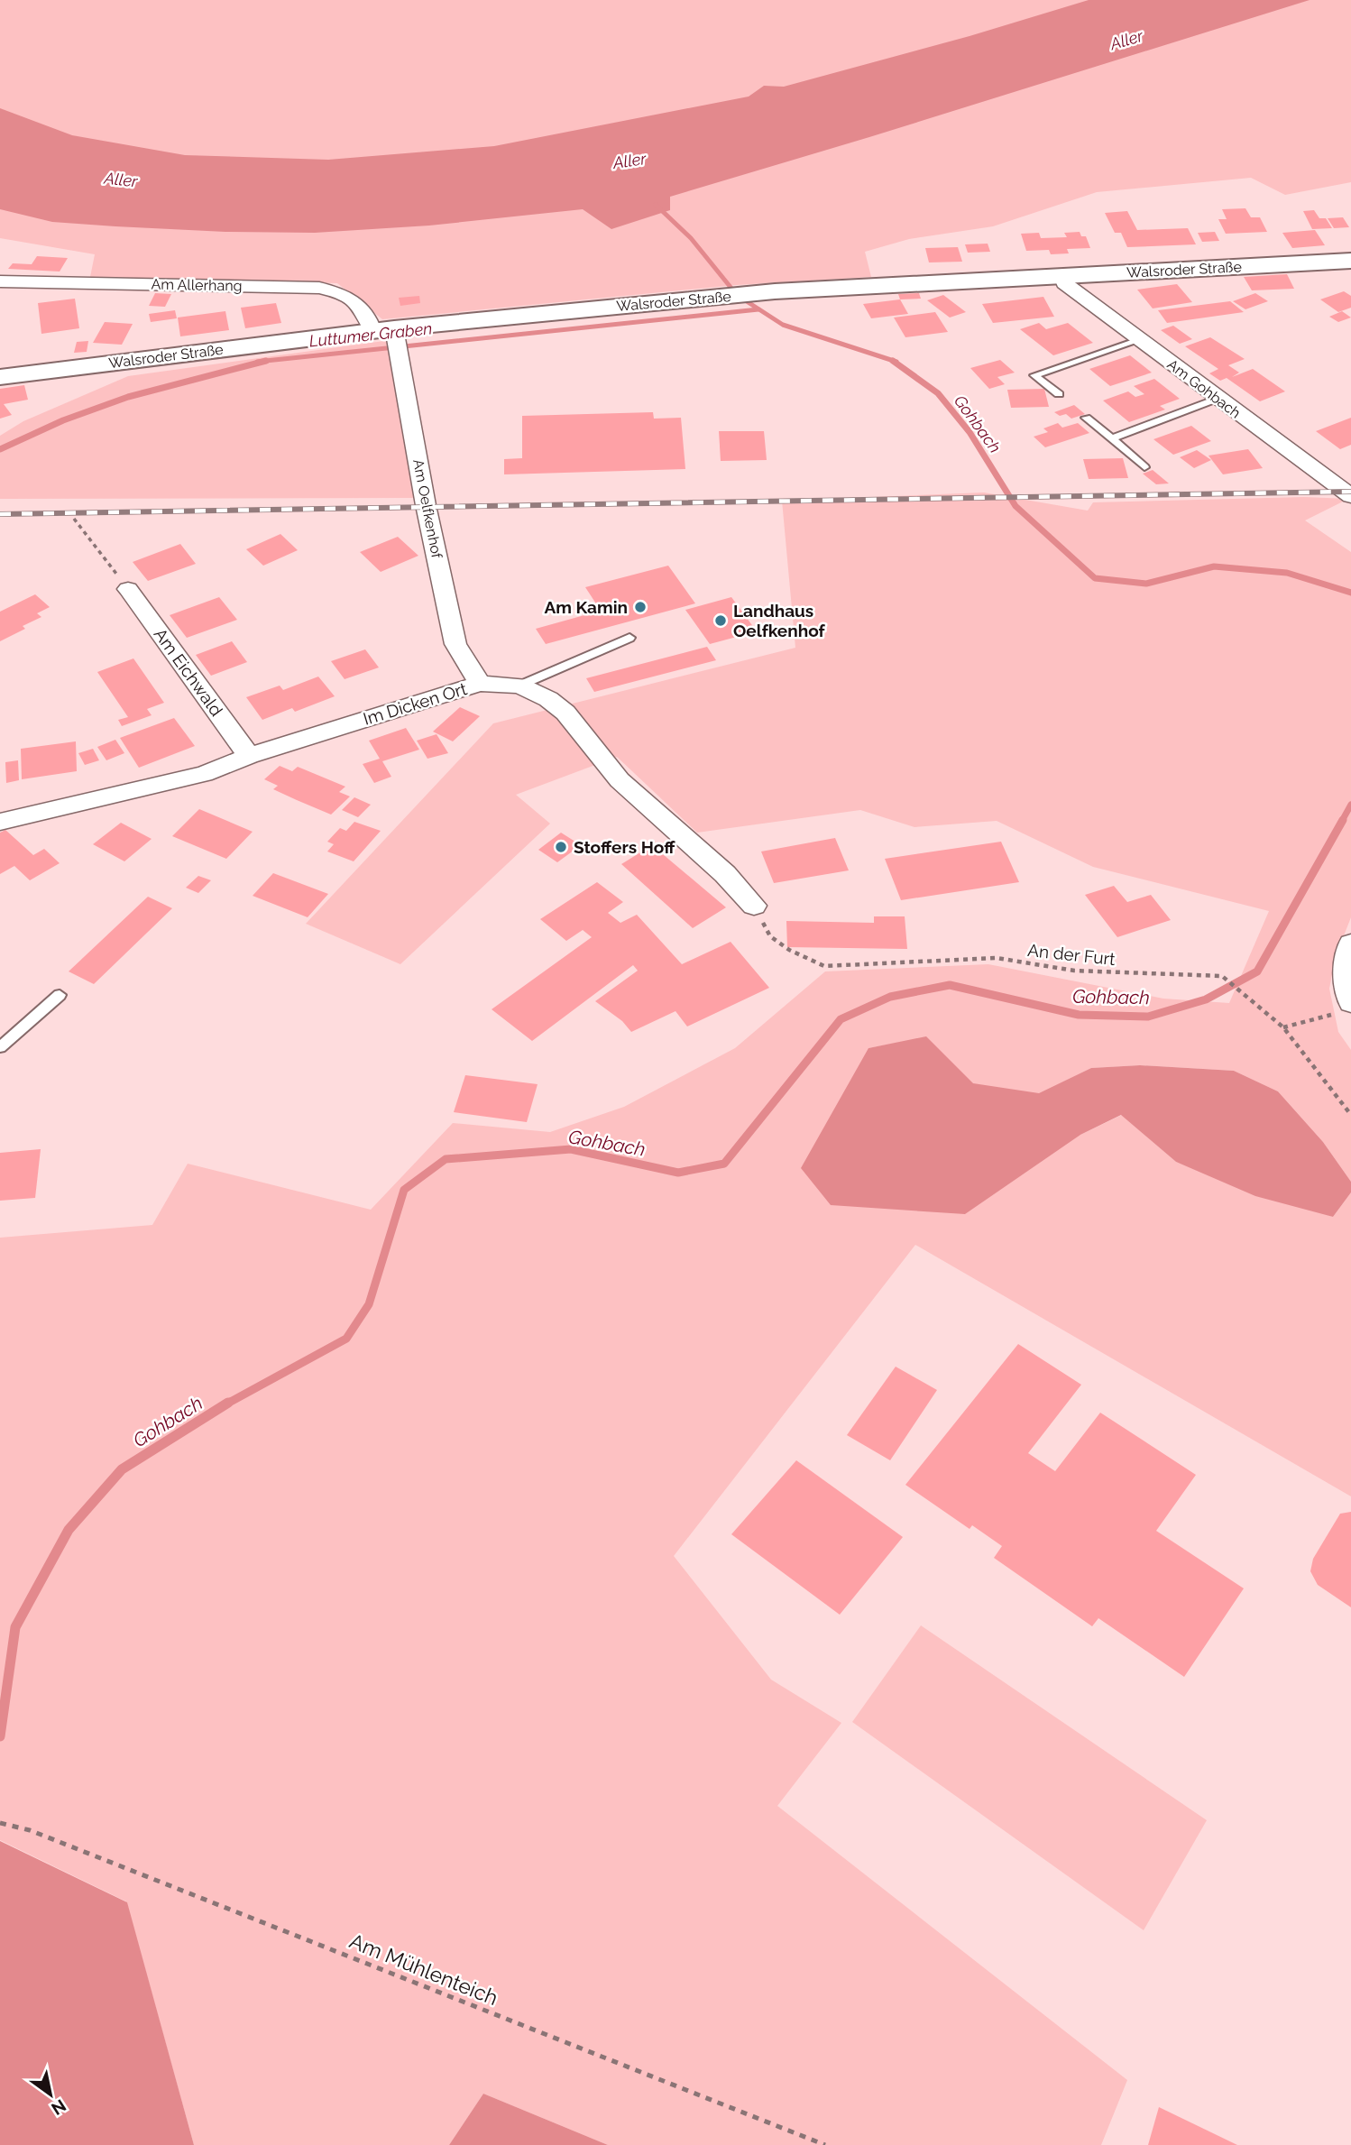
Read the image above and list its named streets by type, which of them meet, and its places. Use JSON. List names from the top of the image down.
{
  "streets": {
    "main road": ["Walsroder Straße"],
    "street": [
      "Am Allerhang",
      "Am Gohbach",
      "Am Oelfkenhof",
      "Am Eichwald",
      "Im Dicken Ort"
    ],
    "path": ["An der Furt", "Am Mühlenteich"]
  },
  "crossings": [
    ["Walsroder Straße", "Am Allerhang"],
    ["Walsroder Straße", "Am Gohbach"],
    ["Walsroder Straße", "Am Oelfkenhof"],
    ["Am Allerhang", "Am Oelfkenhof"],
    ["Am Oelfkenhof", "Im Dicken Ort"],
    ["Am Eichwald", "Im Dicken Ort"],
    ["Im Dicken Ort", "An der Furt"]
  ],
  "water": ["Aller", "Luttumer Graben", "Gohbach"],
  "places": ["Am Kamin", "Landhaus Oelfkenhof", "Stoffers Hoff"],
  "north": "bottom right"
}
